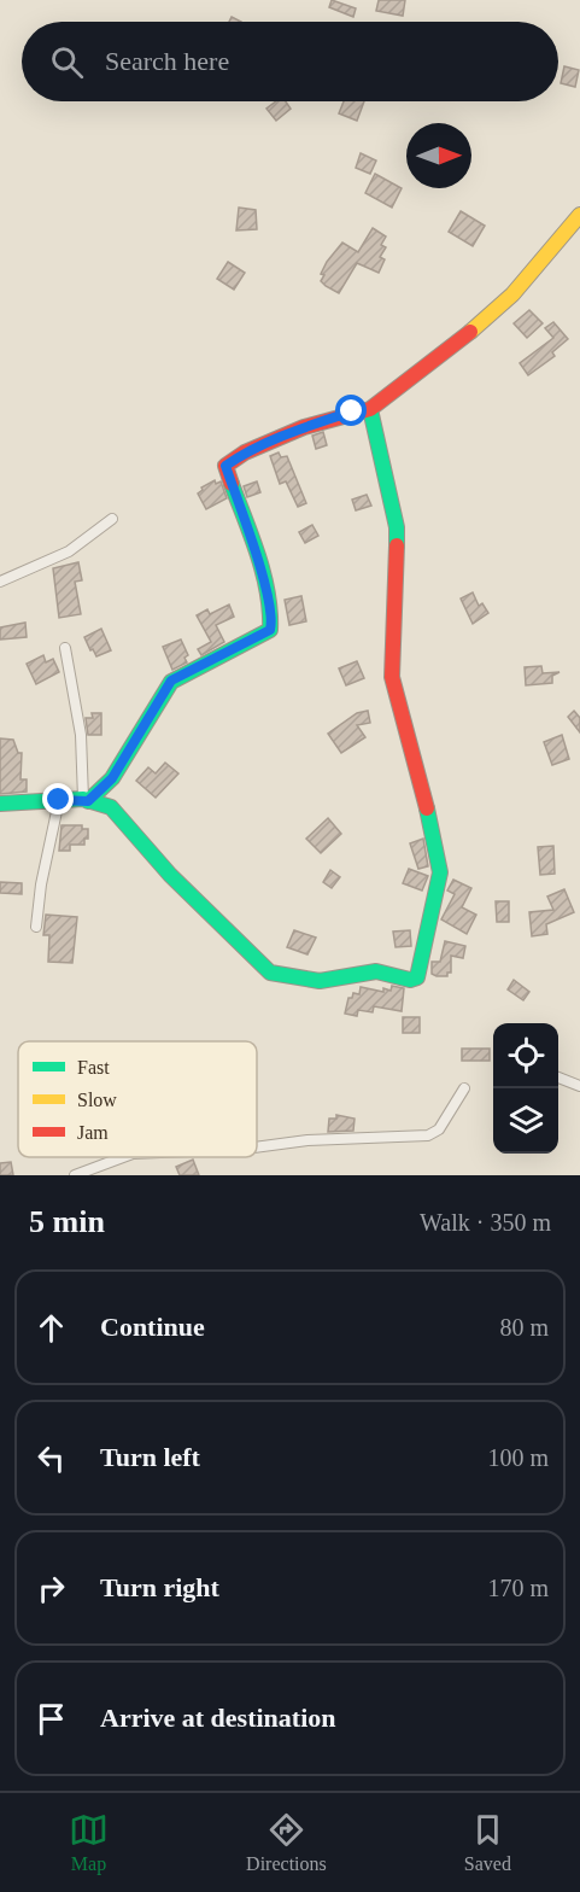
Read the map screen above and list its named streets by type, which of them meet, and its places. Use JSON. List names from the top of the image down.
{
  "legend": ["Fast", "Slow", "Jam"],
  "north": "right",
  "page": {
    "search": "Search here",
    "heading": ["5 min", "Walk · 350 m"],
    "list": [
      ["Continue", "80 m"],
      ["Turn left", "100 m"],
      ["Turn right", "170 m"],
      "Arrive at destination"
    ],
    "nav": ["Map", "Directions", "Saved"]
  }
}
